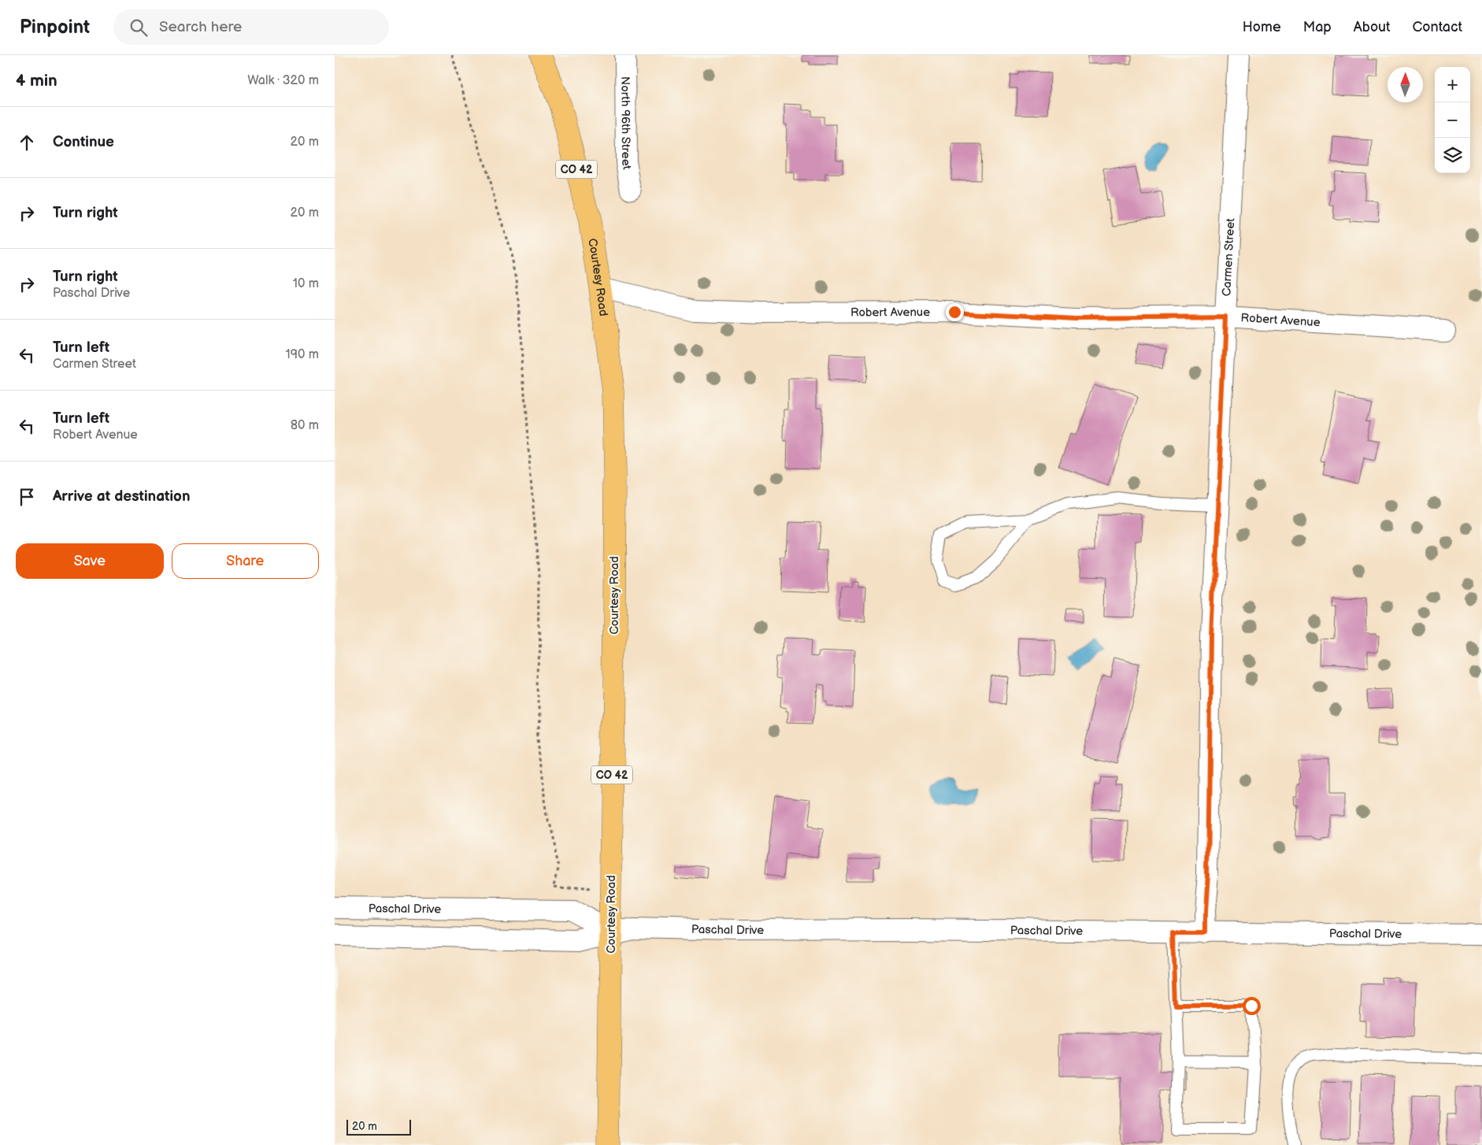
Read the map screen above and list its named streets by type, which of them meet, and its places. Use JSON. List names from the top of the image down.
{
  "streets": {
    "main road": ["CO 42", "Courtesy Road"],
    "street": [
      "North 96th Street",
      "Carmen Street",
      "Robert Avenue",
      "Paschal Drive"
    ]
  },
  "crossings": [
    ["Carmen Street", "Robert Avenue"],
    ["Carmen Street", "Paschal Drive"],
    ["Courtesy Road", "Robert Avenue"],
    ["Courtesy Road", "Paschal Drive"]
  ],
  "scale_bar": "20 m",
  "north": "top",
  "page": {
    "header": "Pinpoint",
    "search": "Search here",
    "nav": [
      "Home",
      "Map",
      "About",
      "Contact"
    ],
    "heading": ["4 min", "Walk · 320 m"],
    "map_buttons": ["+", "−"],
    "list": [
      ["Continue", "20 m"],
      ["Turn right", "20 m"],
      ["Turn right", "Paschal Drive", "10 m"],
      ["Turn left", "Carmen Street", "190 m"],
      ["Turn left", "Robert Avenue", "80 m"],
      "Arrive at destination"
    ],
    "buttons": ["Save", "Share"],
    "scale": "20 m"
  }
}
